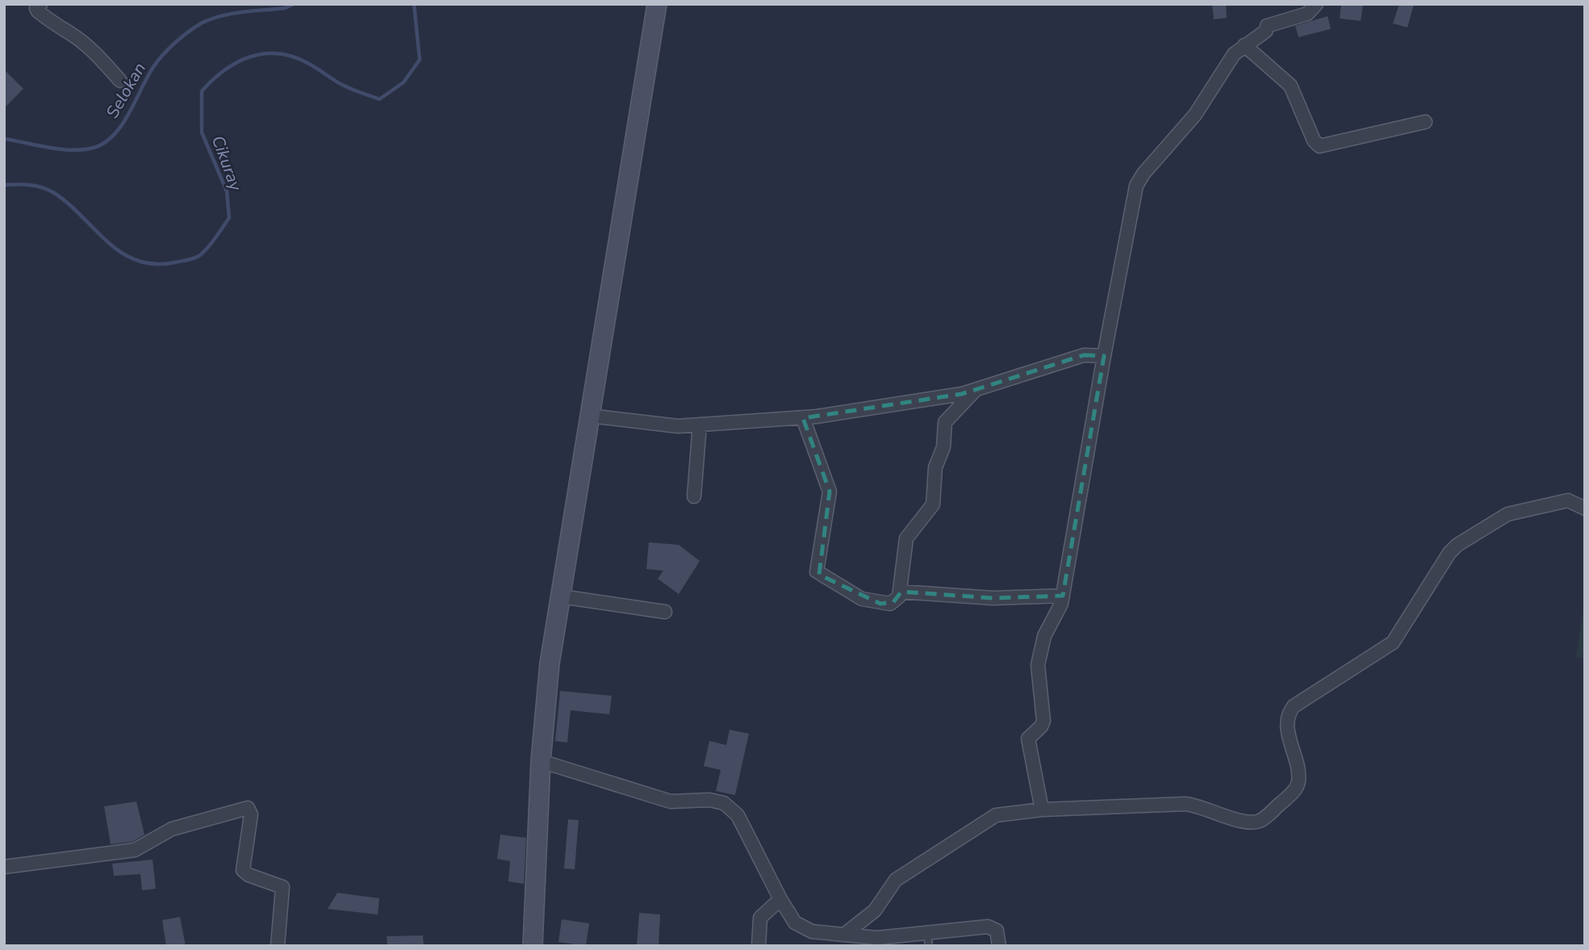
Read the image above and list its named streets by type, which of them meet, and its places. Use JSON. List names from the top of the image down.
{
  "water": ["Selokan", "Cikuray"]
}
